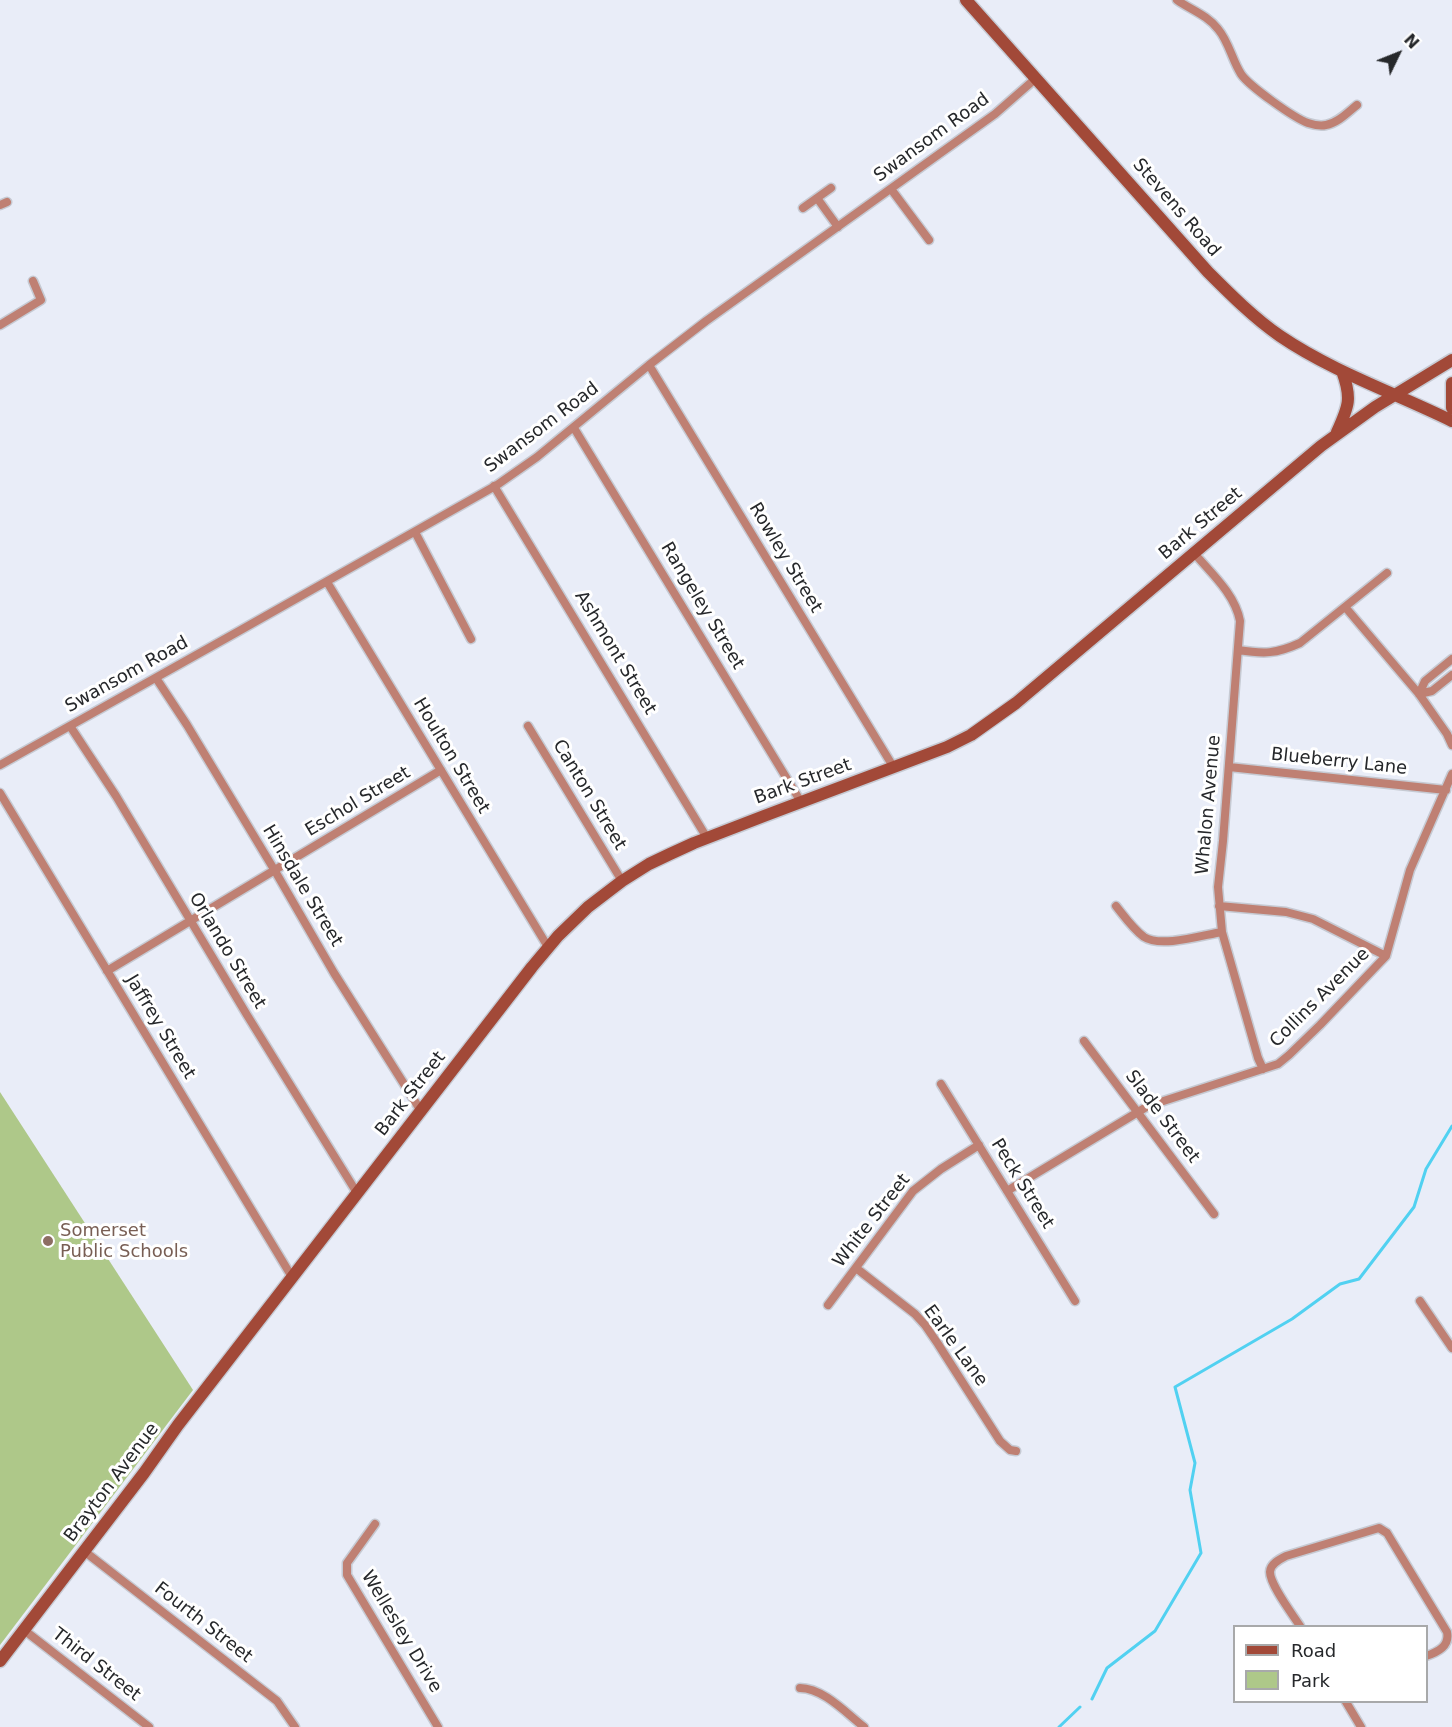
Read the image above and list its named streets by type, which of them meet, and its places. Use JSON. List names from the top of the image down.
{
  "streets": {
    "main road": ["Stevens Road", "Bark Street", "Brayton Avenue"],
    "street": [
      "Swansom Road",
      "Rowley Street",
      "Rangeley Street",
      "Ashmont Street",
      "Houlton Street",
      "Blueberry Lane",
      "Canton Street",
      "Eschol Street",
      "Whalon Avenue",
      "Hinsdale Street",
      "Orlando Street",
      "Collins Avenue",
      "Jaffrey Street",
      "Slade Street",
      "Peck Street",
      "White Street",
      "Earle Lane",
      "Fourth Street",
      "Wellesley Drive",
      "Third Street"
    ]
  },
  "crossings": [
    ["Swansom Road", "Stevens Road"],
    ["Swansom Road", "Rowley Street"],
    ["Swansom Road", "Rangeley Street"],
    ["Swansom Road", "Ashmont Street"],
    ["Swansom Road", "Houlton Street"],
    ["Swansom Road", "Hinsdale Street"],
    ["Swansom Road", "Orlando Street"],
    ["Stevens Road", "Bark Street"],
    ["Bark Street", "Rowley Street"],
    ["Bark Street", "Rangeley Street"],
    ["Bark Street", "Ashmont Street"],
    ["Bark Street", "Houlton Street"],
    ["Bark Street", "Canton Street"],
    ["Bark Street", "Whalon Avenue"],
    ["Bark Street", "Hinsdale Street"],
    ["Bark Street", "Orlando Street"],
    ["Bark Street", "Jaffrey Street"],
    ["Bark Street", "Brayton Avenue"],
    ["Houlton Street", "Eschol Street"],
    ["Blueberry Lane", "Whalon Avenue"],
    ["Blueberry Lane", "Collins Avenue"],
    ["Eschol Street", "Hinsdale Street"],
    ["Eschol Street", "Orlando Street"],
    ["Eschol Street", "Jaffrey Street"],
    ["Whalon Avenue", "Collins Avenue"],
    ["Collins Avenue", "Slade Street"],
    ["Collins Avenue", "Peck Street"],
    ["Peck Street", "White Street"],
    ["White Street", "Earle Lane"],
    ["Brayton Avenue", "Fourth Street"],
    ["Brayton Avenue", "Third Street"]
  ],
  "places": ["Somerset Public Schools"],
  "legend": ["Road", "Park"],
  "north": "top right"
}
